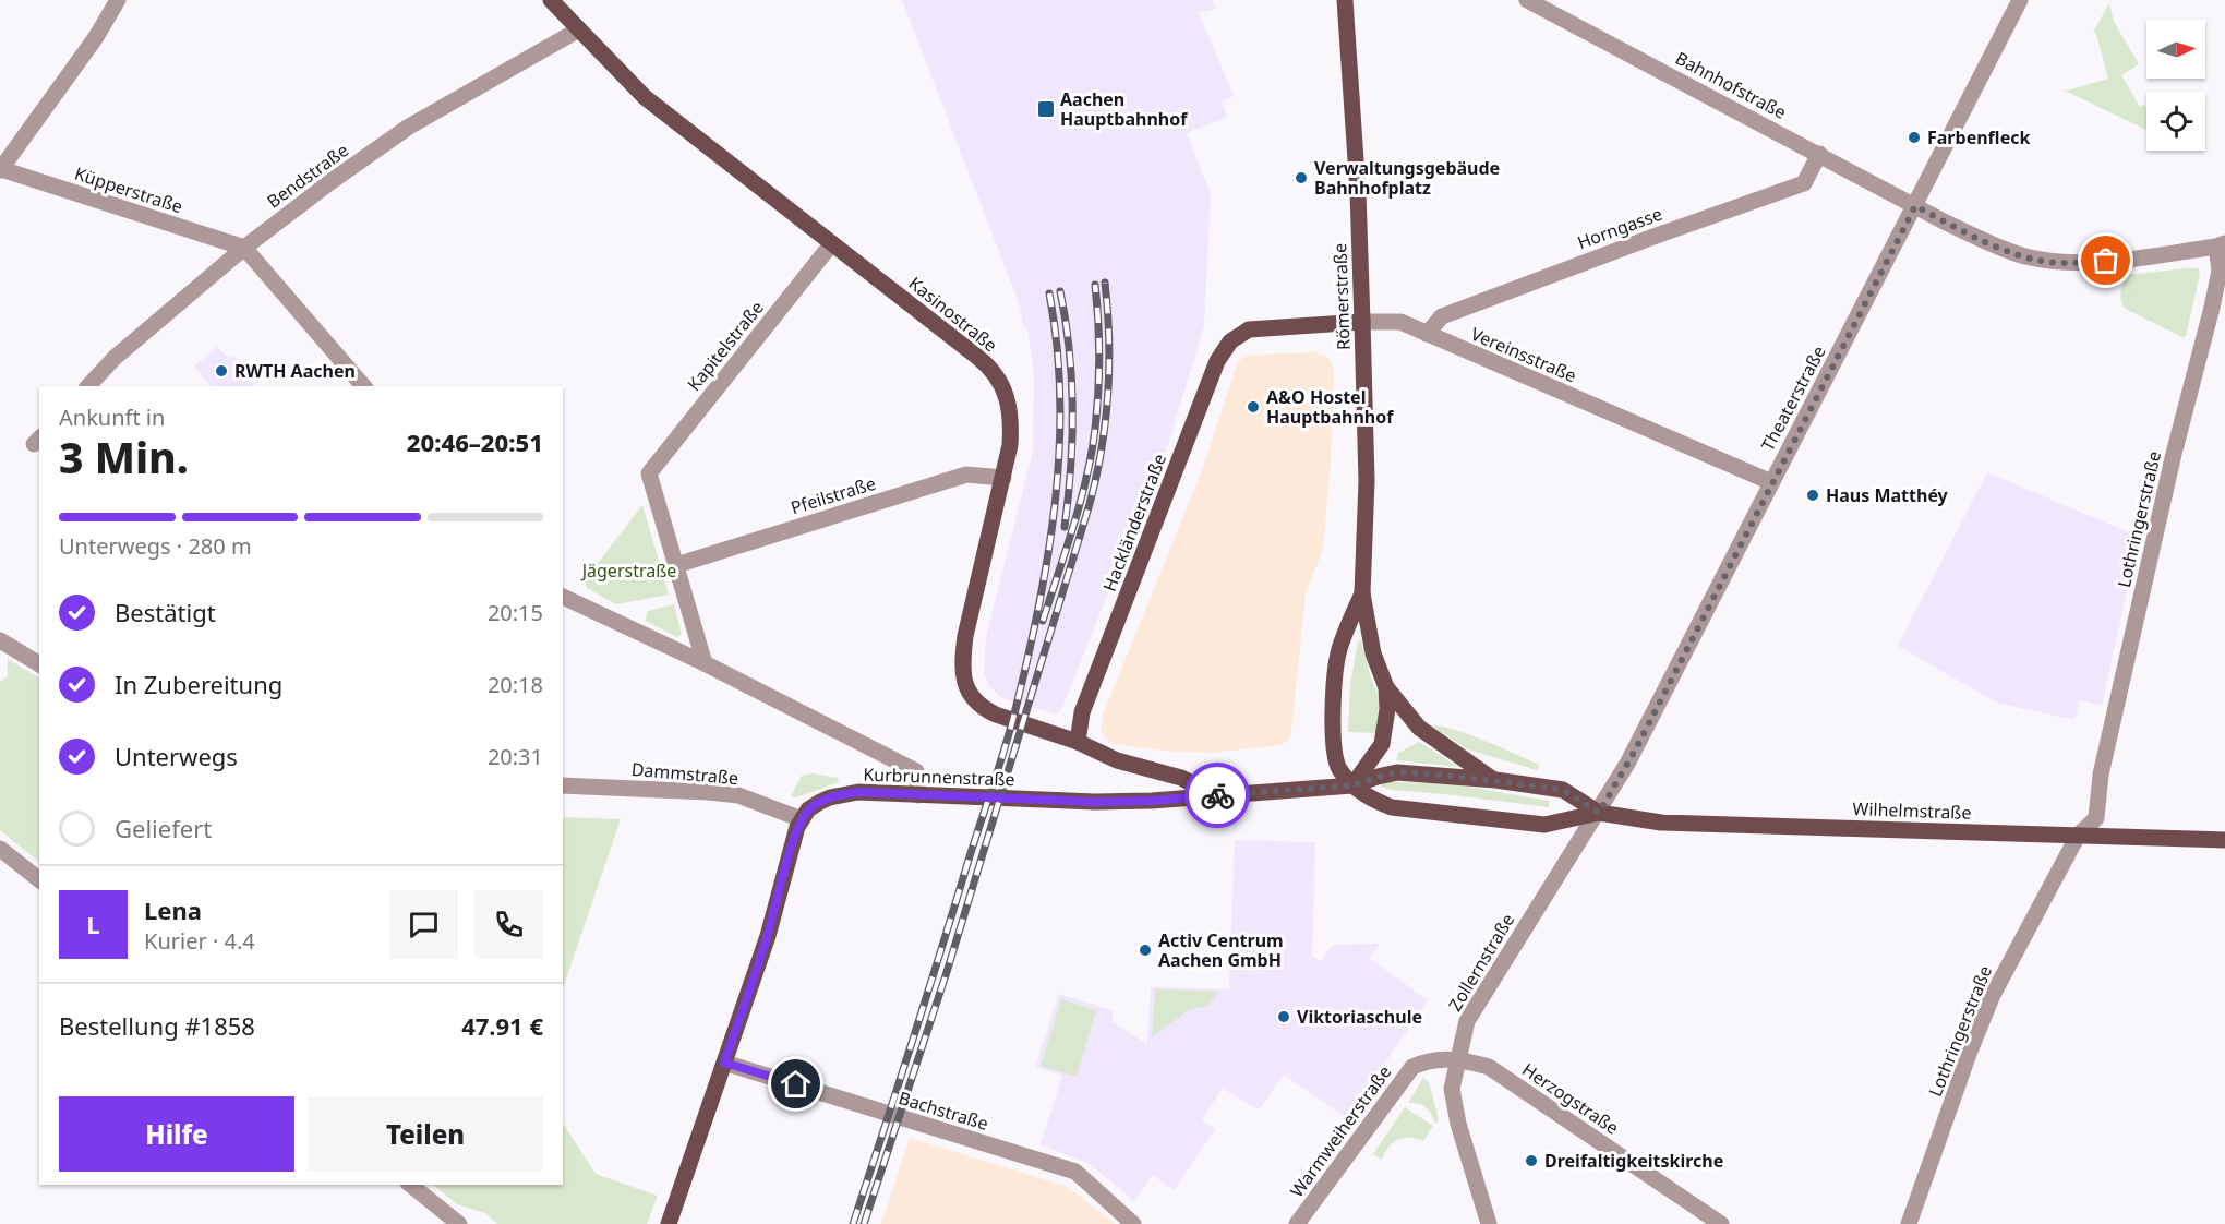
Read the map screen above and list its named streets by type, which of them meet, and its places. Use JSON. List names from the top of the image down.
{
  "streets": {
    "main road": [
      "Römerstraße",
      "Kasinostraße",
      "Vereinsstraße",
      "Hackländerstraße",
      "Kurbrunnenstraße",
      "Wilhelmstraße"
    ],
    "street": [
      "Bahnhofstraße",
      "Bendstraße",
      "Küpperstraße",
      "Horngasse",
      "Kapitelstraße",
      "Theaterstraße",
      "Pfeilstraße",
      "Lothringerstraße",
      "Dammstraße",
      "Zollernstraße",
      "Herzogstraße",
      "Bachstraße",
      "Warmweiherstraße"
    ]
  },
  "crossings": [
    ["Bahnhofstraße", "Horngasse"],
    ["Bahnhofstraße", "Theaterstraße"],
    ["Bahnhofstraße", "Lothringerstraße"],
    ["Bendstraße", "Küpperstraße"],
    ["Bendstraße", "Kasinostraße"],
    ["Horngasse", "Vereinsstraße"],
    ["Römerstraße", "Vereinsstraße"],
    ["Römerstraße", "Kurbrunnenstraße"],
    ["Kasinostraße", "Kapitelstraße"],
    ["Kasinostraße", "Pfeilstraße"],
    ["Kasinostraße", "Hackländerstraße"],
    ["Kasinostraße", "Kurbrunnenstraße"],
    ["Kapitelstraße", "Pfeilstraße"],
    ["Vereinsstraße", "Theaterstraße"],
    ["Vereinsstraße", "Hackländerstraße"],
    ["Theaterstraße", "Kurbrunnenstraße"],
    ["Theaterstraße", "Wilhelmstraße"],
    ["Theaterstraße", "Zollernstraße"],
    ["Lothringerstraße", "Wilhelmstraße"],
    ["Dammstraße", "Kurbrunnenstraße"],
    ["Kurbrunnenstraße", "Wilhelmstraße"],
    ["Kurbrunnenstraße", "Zollernstraße"],
    ["Wilhelmstraße", "Zollernstraße"],
    ["Zollernstraße", "Herzogstraße"],
    ["Zollernstraße", "Warmweiherstraße"],
    ["Herzogstraße", "Warmweiherstraße"]
  ],
  "parks": ["Jägerstraße"],
  "places": {
    "transit": ["Aachen Hauptbahnhof"],
    "other": [
      "Farbenfleck",
      "Verwaltungsgebäude Bahnhofplatz",
      "RWTH Aachen",
      "A&O Hostel Hauptbahnhof",
      "Haus Matthéy",
      "Activ Centrum Aachen GmbH",
      "Viktoriaschule",
      "Dreifaltigkeitskirche"
    ]
  },
  "north": "right",
  "page": {
    "heading": ["3 Min.", "Ankunft in", "20:46–20:51"],
    "panel": [
      "Lena",
      "Kurier · 4.4",
      "Bestellung #1858",
      "47.91 €"
    ],
    "bar": "Unterwegs · 280 m",
    "list": [
      ["Bestätigt", "20:15"],
      ["In Zubereitung", "20:18"],
      ["Unterwegs", "20:31"],
      "Geliefert"
    ],
    "round": "L",
    "buttons": ["Hilfe", "Teilen"]
  }
}
